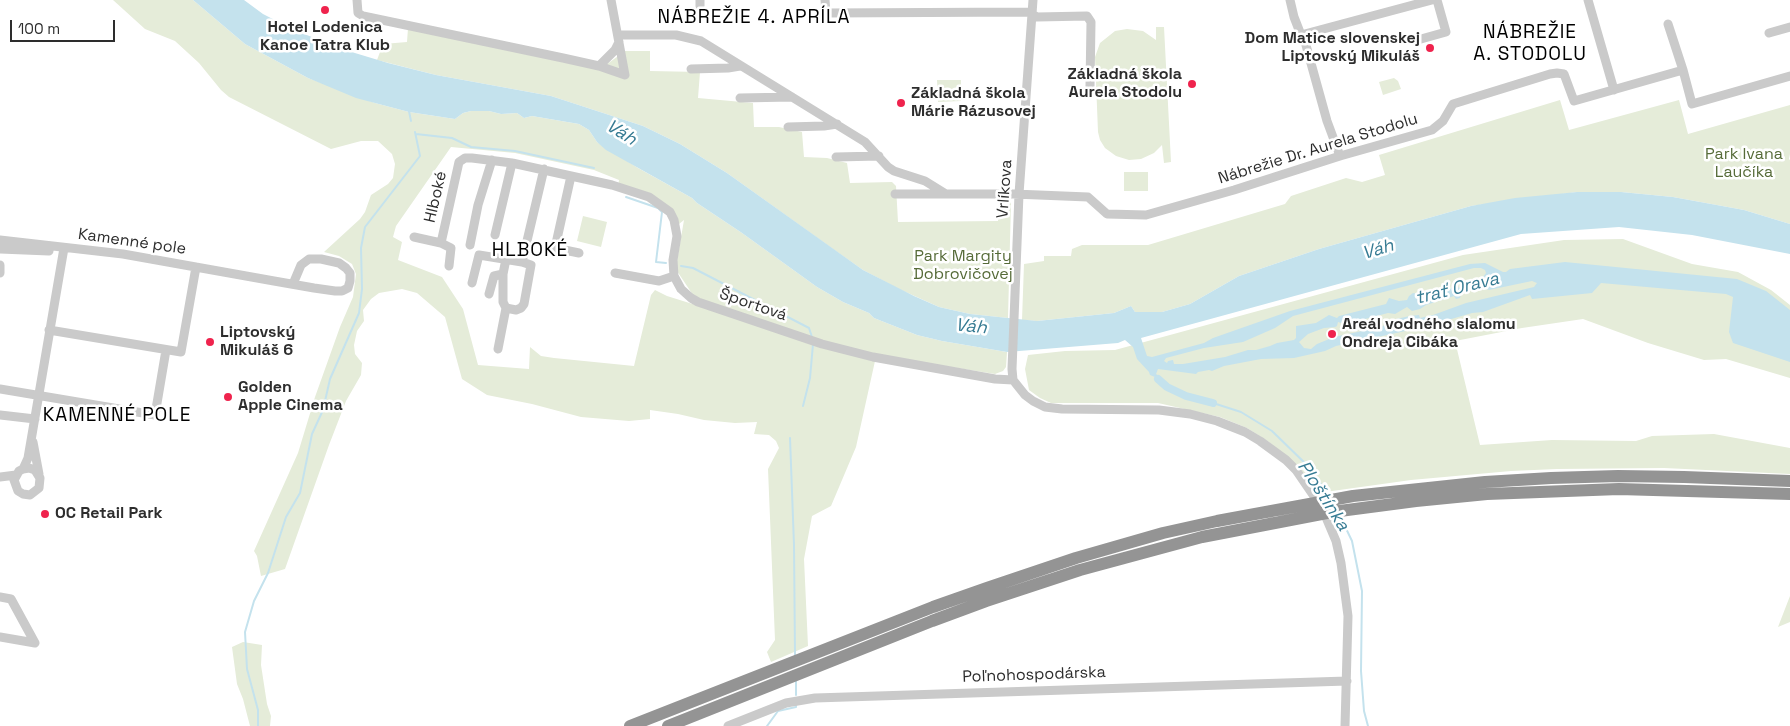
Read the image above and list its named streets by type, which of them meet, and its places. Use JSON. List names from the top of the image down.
{
  "streets": {
    "street": [
      "Nábrežie Dr. Aurela Stodolu",
      "Vrlíkova",
      "Hlboké",
      "Kamenné pole",
      "Športová",
      "Poľnohospodárska"
    ]
  },
  "crossings": [
    ["Nábrežie Dr. Aurela Stodolu", "Vrlíkova"],
    ["Vrlíkova", "Športová"]
  ],
  "districts": [
    "NÁBREŽIE 4. APRÍLA",
    "NÁBREŽIE A. STODOLU",
    "HLBOKÉ",
    "KAMENNÉ POLE"
  ],
  "water": ["Váh", "trať Orava", "Ploštínka"],
  "parks": ["Park Ivana Laučíka", "Park Margity Dobrovičovej"],
  "places": [
    "Hotel Lodenica Kanoe Tatra Klub",
    "Dom Matice slovenskej Liptovský Mikuláš",
    "Základná škola Aurela Stodolu",
    "Základná škola Márie Rázusovej",
    "Areál vodného slalomu Ondreja Cibáka",
    "Liptovský Mikuláš 6",
    "Golden Apple Cinema",
    "OC Retail Park"
  ],
  "scale_bar": "100 m"
}
